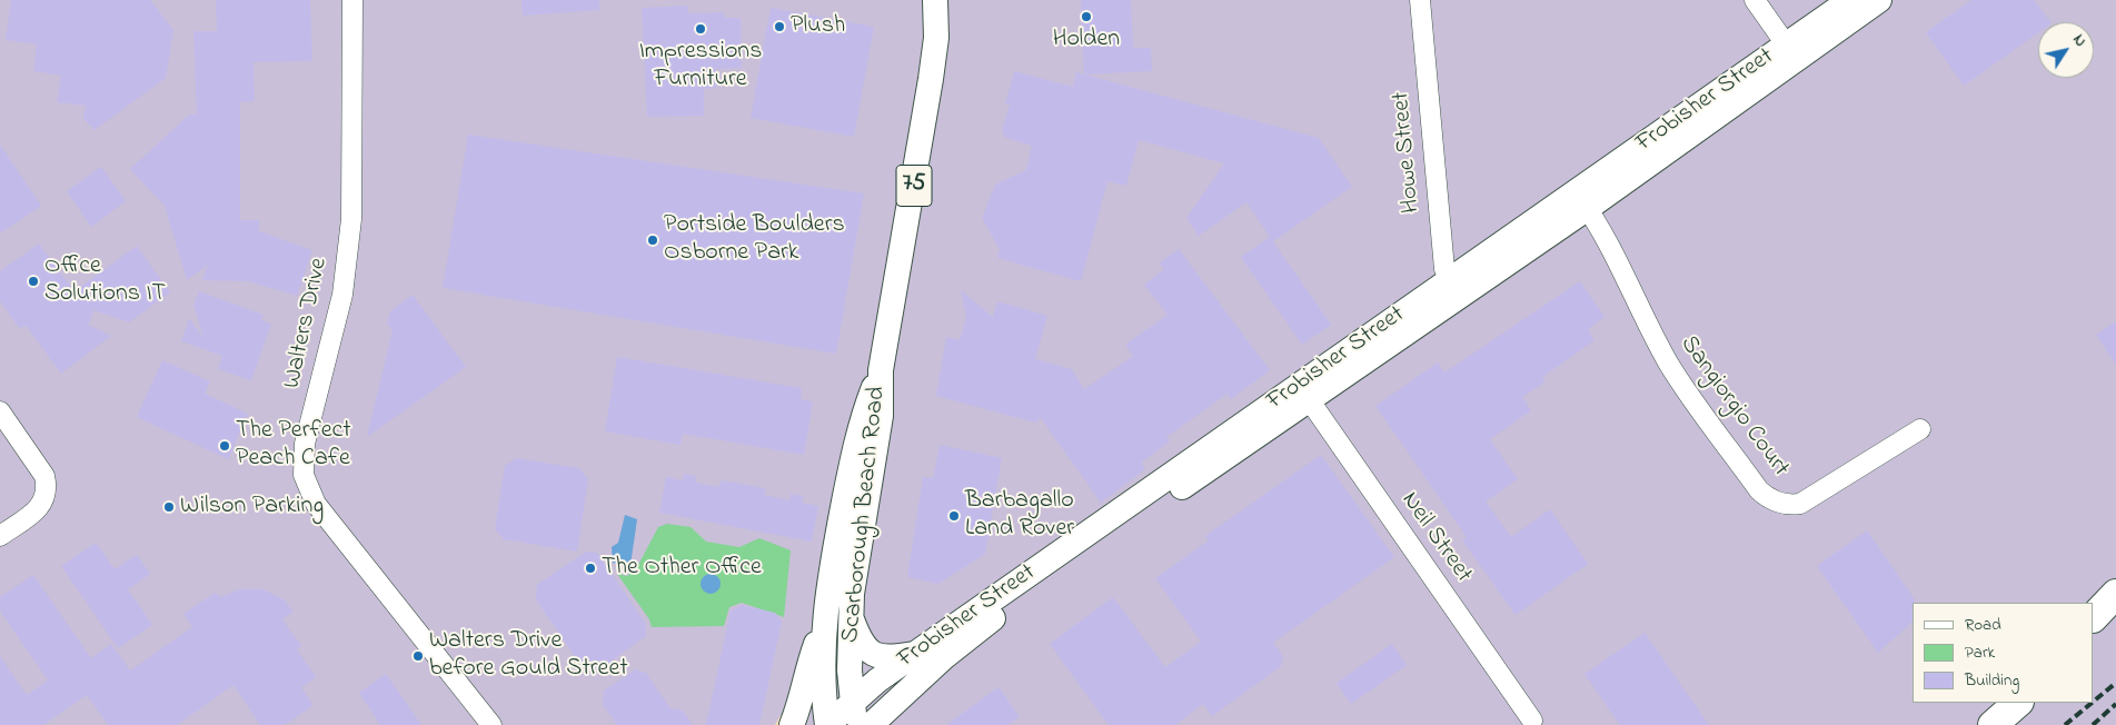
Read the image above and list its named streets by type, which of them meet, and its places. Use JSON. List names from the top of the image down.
{
  "streets": {
    "main road": ["Frobisher Street", "75", "Scarborough Beach Road"],
    "street": [
      "Howe Street",
      "Walters Drive",
      "Sangiorgio Court",
      "Neil Street"
    ]
  },
  "crossings": [
    ["Frobisher Street", "Howe Street"],
    ["Frobisher Street", "Sangiorgio Court"],
    ["Frobisher Street", "Scarborough Beach Road"],
    ["Frobisher Street", "Neil Street"]
  ],
  "places": [
    "Holden",
    "Plush",
    "Impressions Furniture",
    "Portside Boulders Osborne Park",
    "Office Solutions IT",
    "The Perfect Peach Cafe",
    "Wilson Parking",
    "Barbagallo Land Rover",
    "The Other Office",
    "Walters Drive before Gould Street"
  ],
  "legend": ["Road", "Park", "Building"],
  "north": "top right"
}
